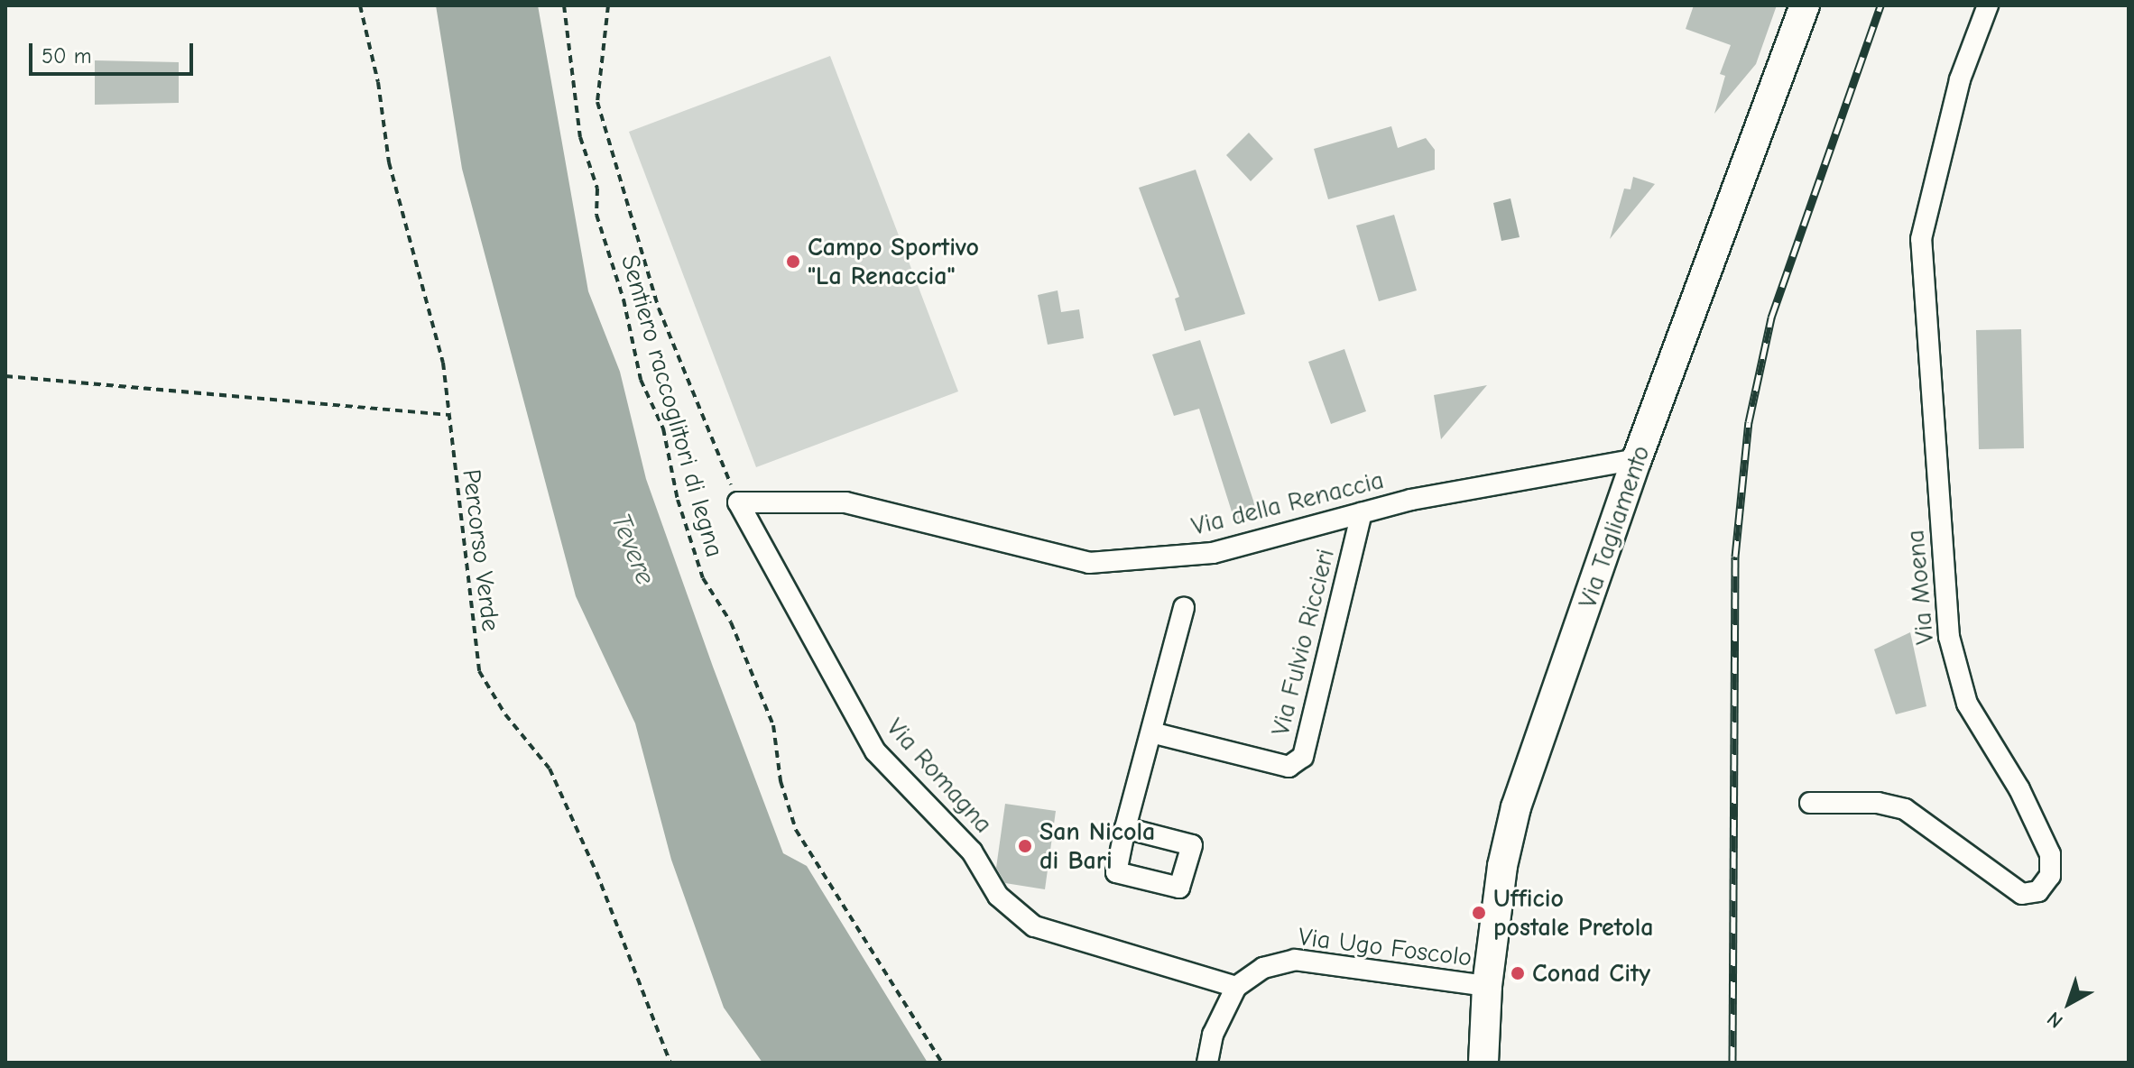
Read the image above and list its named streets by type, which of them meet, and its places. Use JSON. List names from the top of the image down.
{
  "streets": {
    "street": [
      "Via della Renaccia",
      "Via Tagliamento",
      "Via Moena",
      "Via Fulvio Riccieri",
      "Via Romagna",
      "Via Ugo Foscolo"
    ],
    "path": ["Sentiero raccoglitori di legna", "Percorso Verde"]
  },
  "crossings": [
    ["Via della Renaccia", "Via Tagliamento"],
    ["Via della Renaccia", "Via Fulvio Riccieri"],
    ["Via della Renaccia", "Via Romagna"],
    ["Via Tagliamento", "Via Ugo Foscolo"],
    ["Via Romagna", "Via Ugo Foscolo"]
  ],
  "water": ["Tevere"],
  "places": [
    "Campo Sportivo \"La Renaccia\"",
    "San Nicola di Bari",
    "Ufficio postale Pretola",
    "Conad City"
  ],
  "scale_bar": "50 m",
  "north": "bottom left"
}
